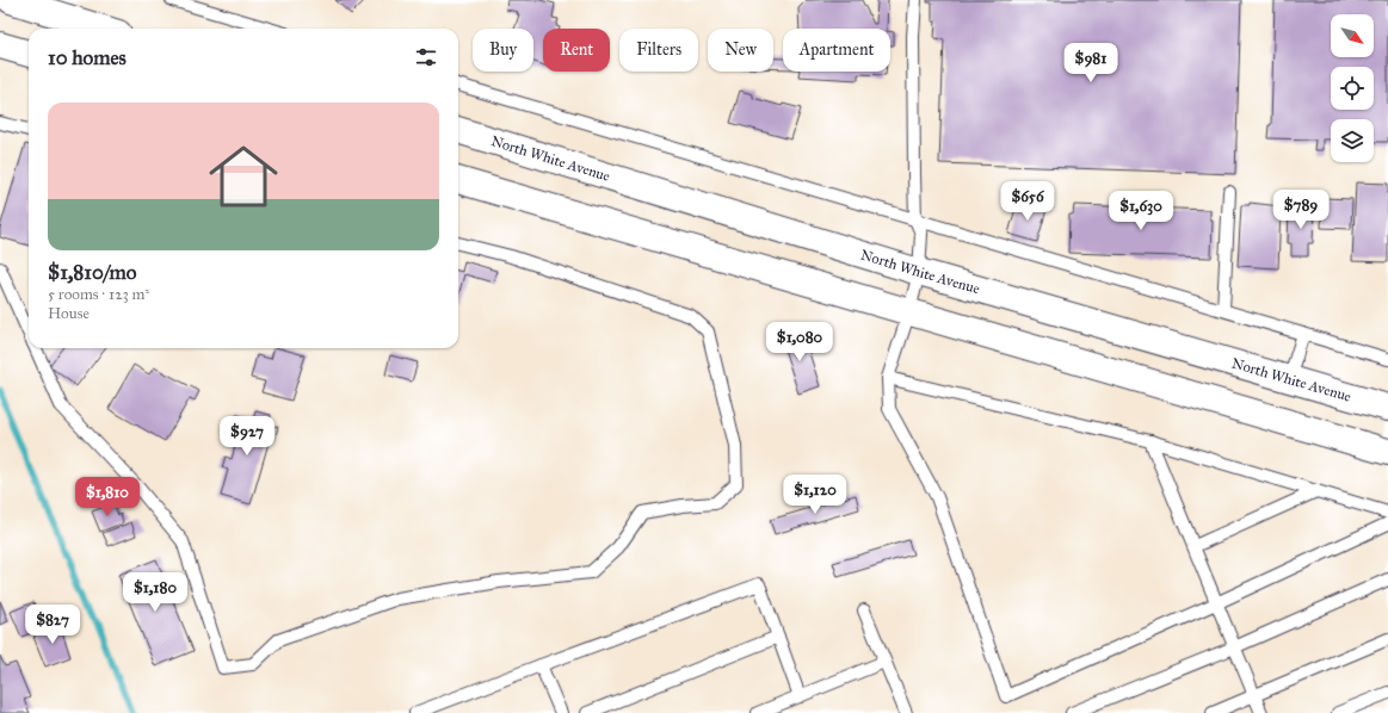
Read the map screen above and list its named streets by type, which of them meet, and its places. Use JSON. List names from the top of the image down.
{
  "streets": {
    "main road": ["North White Avenue"]
  },
  "north": "bottom right",
  "page": {
    "chip": [
      "Buy",
      "Rent",
      "Filters",
      "New",
      "Apartment"
    ],
    "heading": "10 homes",
    "price": [
      "$981",
      "$656",
      "$789",
      "$1,630",
      "$1,080",
      "$927",
      "$1,120",
      "$1,810",
      "$1,180",
      "$827"
    ],
    "list": [
      {
        "name": "$1,810/mo",
        "note": "5 rooms · 123 m² · House"
      }
    ]
  }
}
